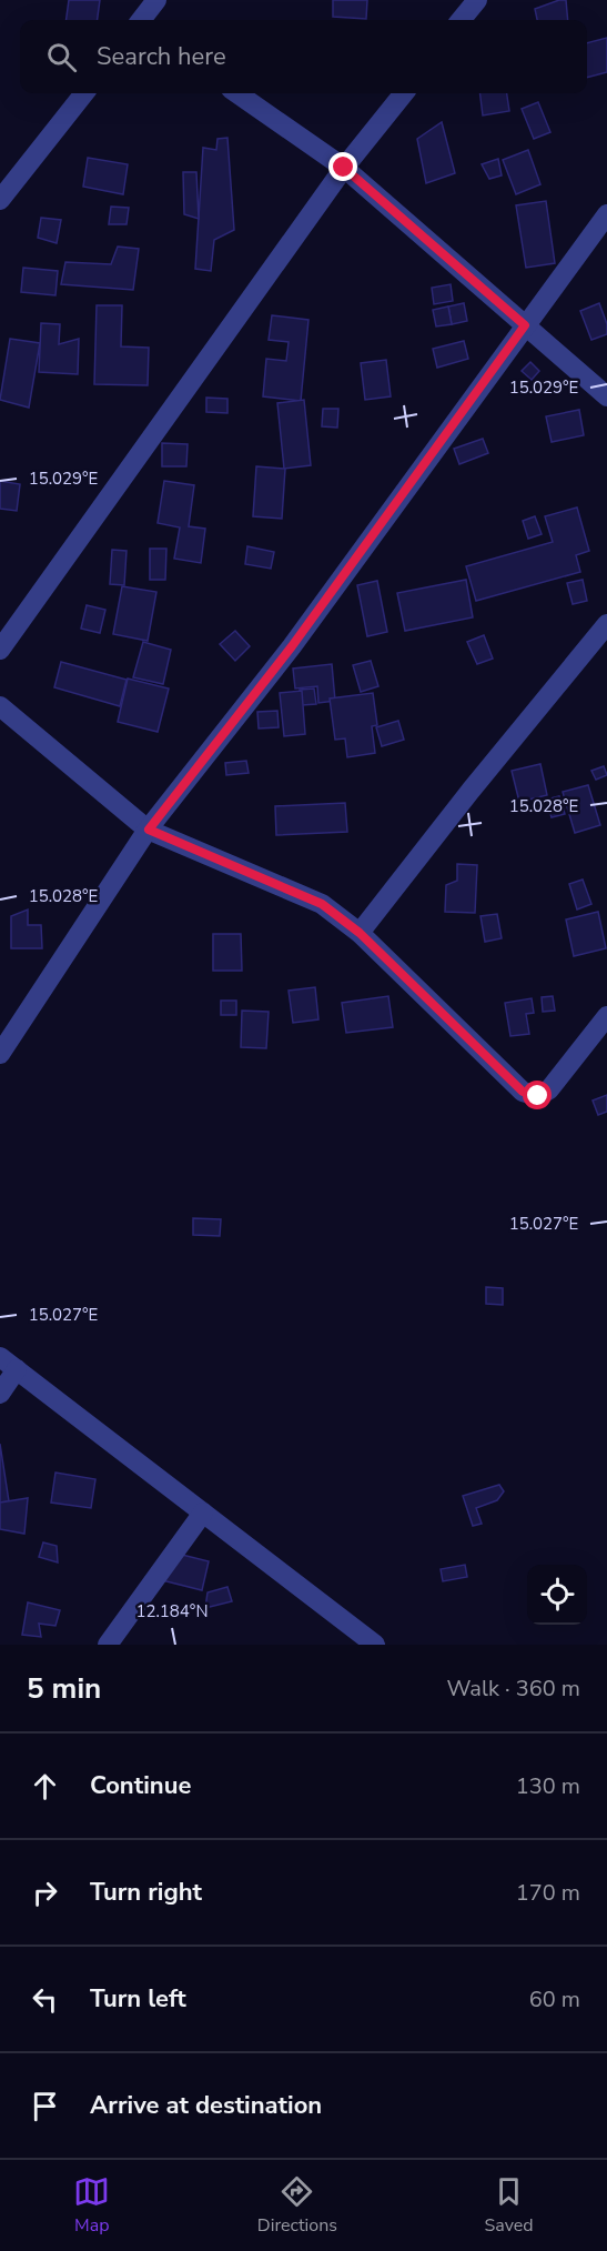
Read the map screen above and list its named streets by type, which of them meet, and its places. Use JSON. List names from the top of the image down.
{
  "page": {
    "search": "Search here",
    "heading": ["5 min", "Walk · 360 m"],
    "list": [
      ["Continue", "130 m"],
      ["Turn right", "170 m"],
      ["Turn left", "60 m"],
      "Arrive at destination"
    ],
    "nav": ["Map", "Directions", "Saved"]
  },
  "coordinates": [
    "15.029°E",
    "15.028°E",
    "15.027°E",
    "12.184°N"
  ]
}
